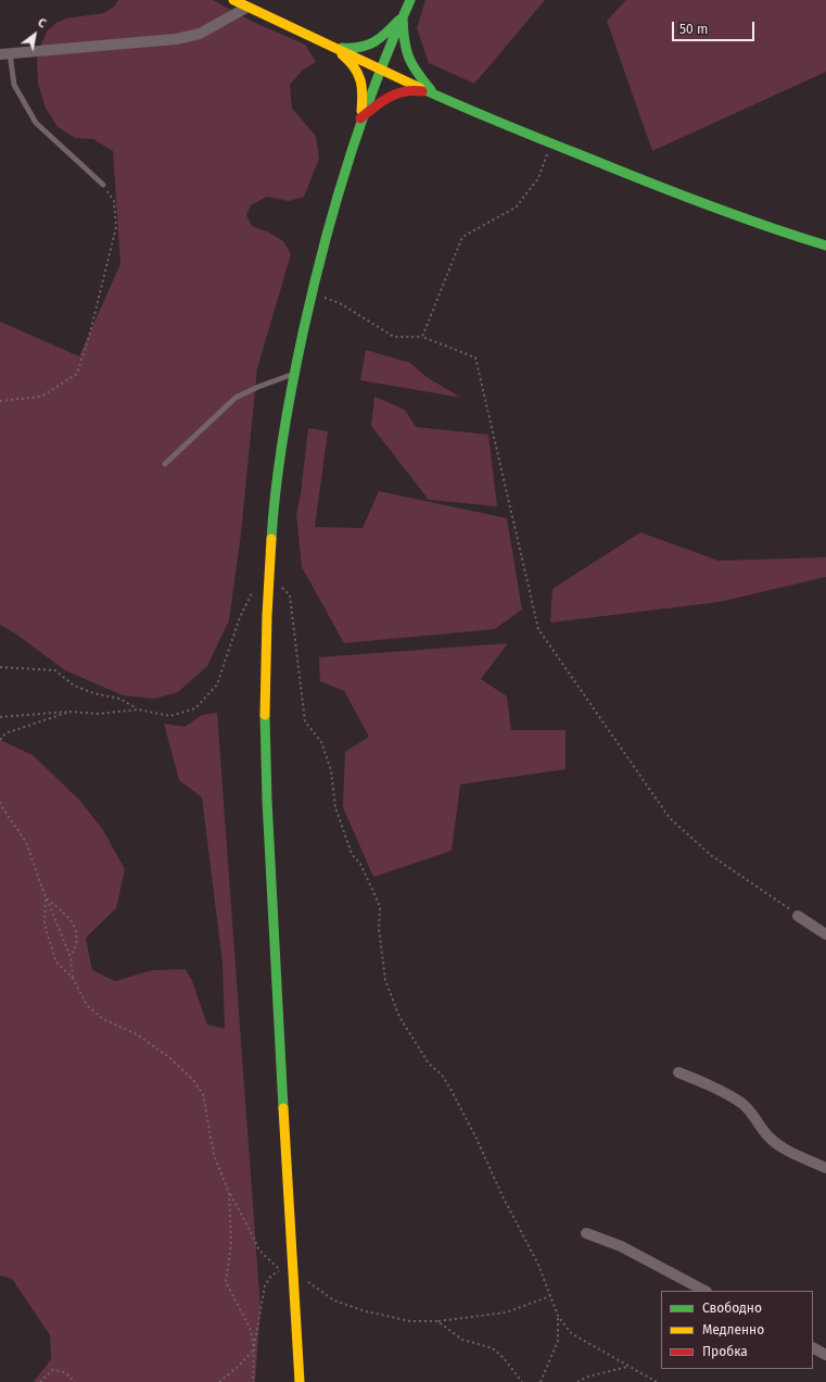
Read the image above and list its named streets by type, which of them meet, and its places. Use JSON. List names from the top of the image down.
{
  "legend": ["Свободно", "Медленно", "Пробка"],
  "scale_bar": "50 m",
  "north": "top right"
}
